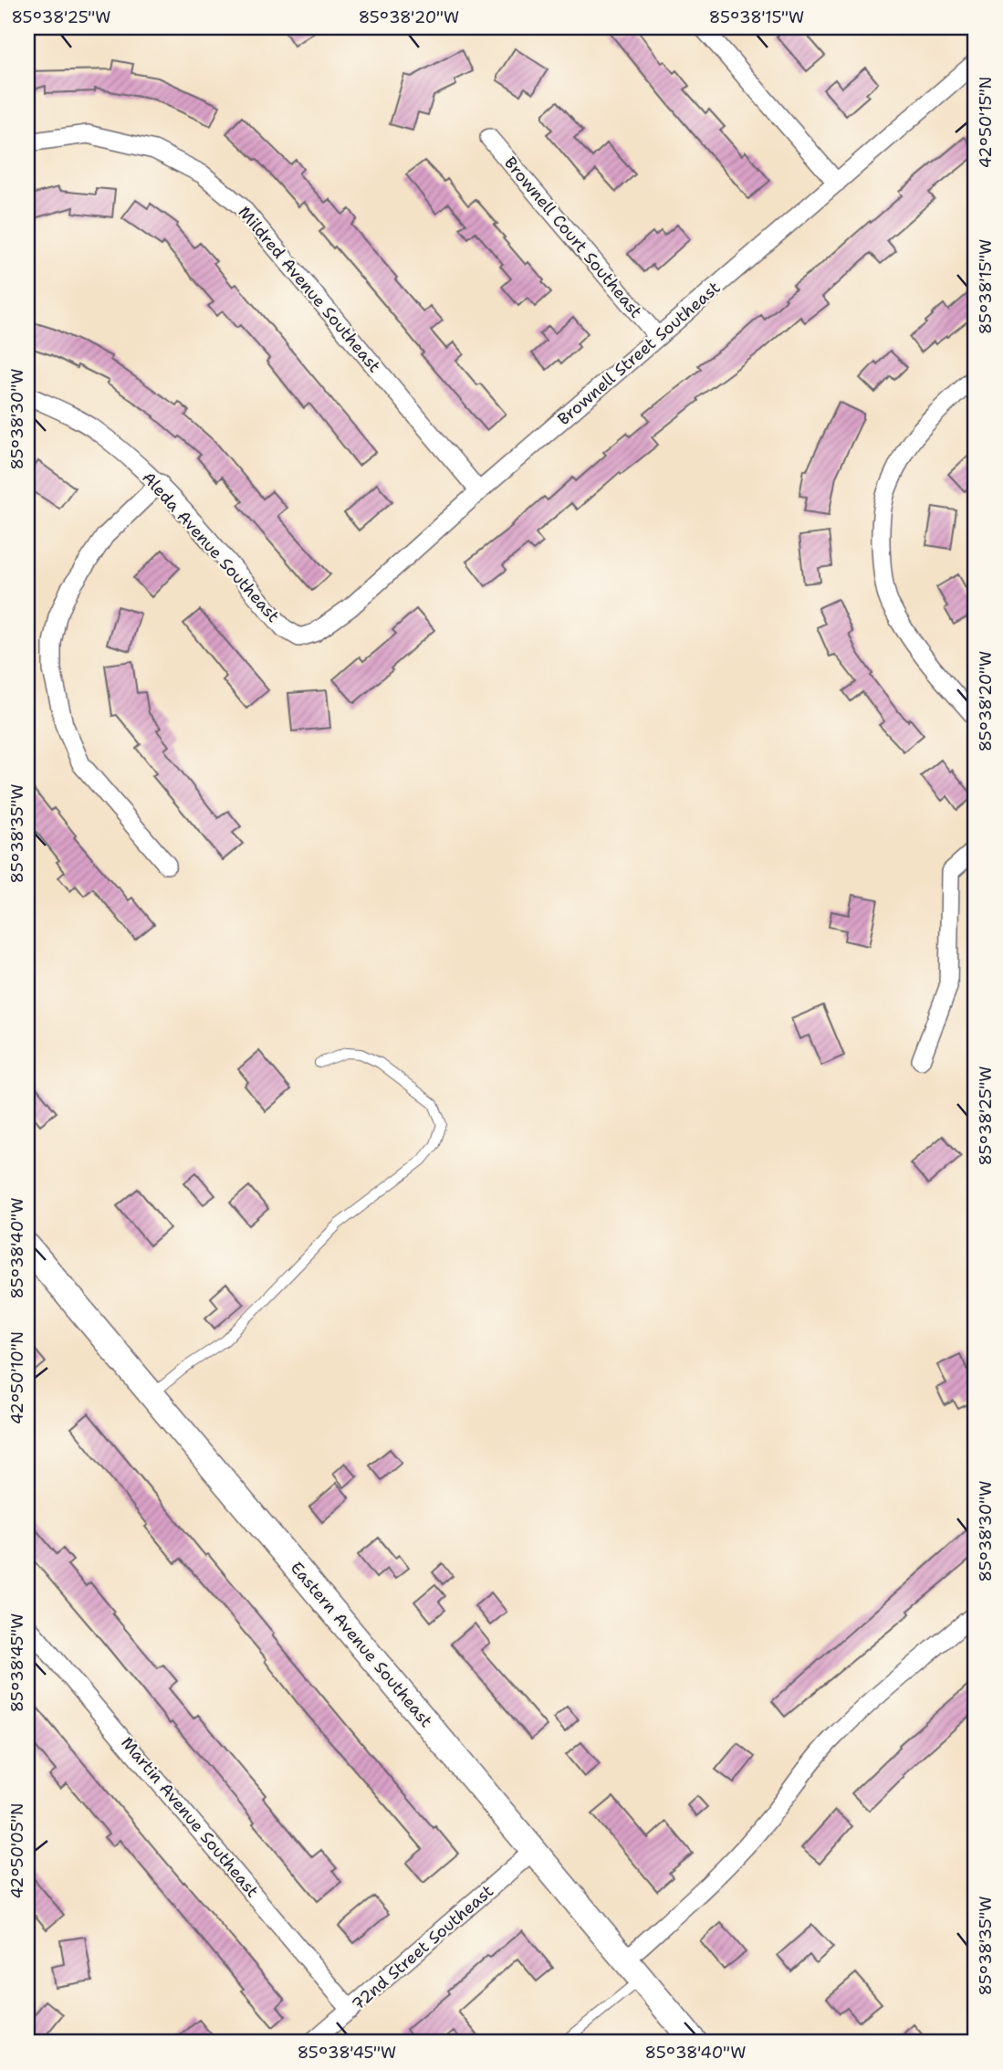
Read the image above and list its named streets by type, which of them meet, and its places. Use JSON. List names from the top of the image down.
{
  "streets": {
    "street": [
      "Brownell Court Southeast",
      "Mildred Avenue Southeast",
      "Brownell Street Southeast",
      "Aleda Avenue Southeast",
      "Eastern Avenue Southeast",
      "Martin Avenue Southeast",
      "72nd Street Southeast"
    ]
  },
  "crossings": [
    ["Brownell Court Southeast", "Brownell Street Southeast"],
    ["Mildred Avenue Southeast", "Brownell Street Southeast"],
    ["Brownell Street Southeast", "Aleda Avenue Southeast"],
    ["Eastern Avenue Southeast", "72nd Street Southeast"],
    ["Martin Avenue Southeast", "72nd Street Southeast"]
  ],
  "coordinates": [
    "85°38'25\"W",
    "85°38'20\"W",
    "85°38'15\"W",
    "42°50'15\"N",
    "85°38'30\"W",
    "85°38'35\"W",
    "85°38'40\"W",
    "42°50'10\"N",
    "85°38'45\"W",
    "42°50'05\"N"
  ]
}
